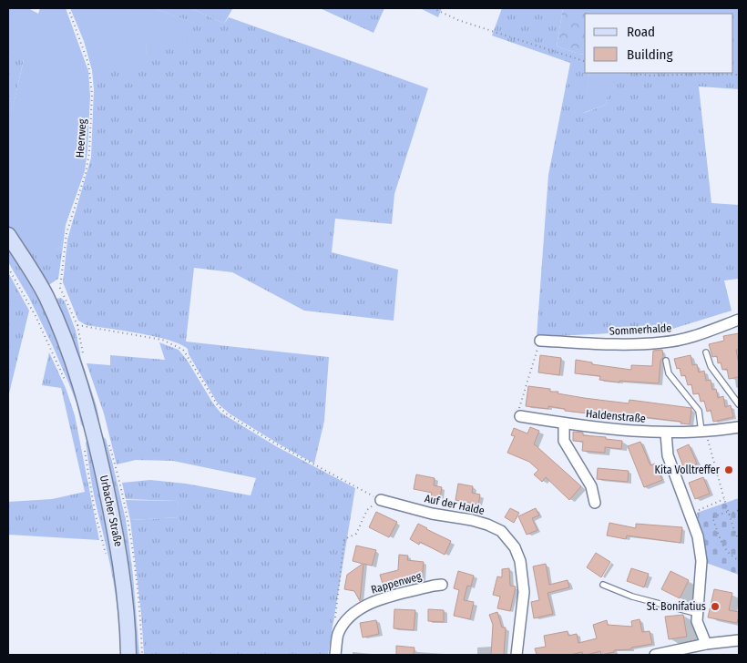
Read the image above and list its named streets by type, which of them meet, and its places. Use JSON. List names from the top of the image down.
{
  "streets": {
    "street": [
      "Sommerhalde",
      "Haldenstraße",
      "Auf der Halde",
      "Urbacher Straße",
      "Rappenweg"
    ],
    "path": ["Heerweg"]
  },
  "crossings": [
    ["Heerweg", "Auf der Halde"]
  ],
  "places": ["Kita Volltreffer", "St. Bonifatius"],
  "legend": ["Road", "Building"]
}
